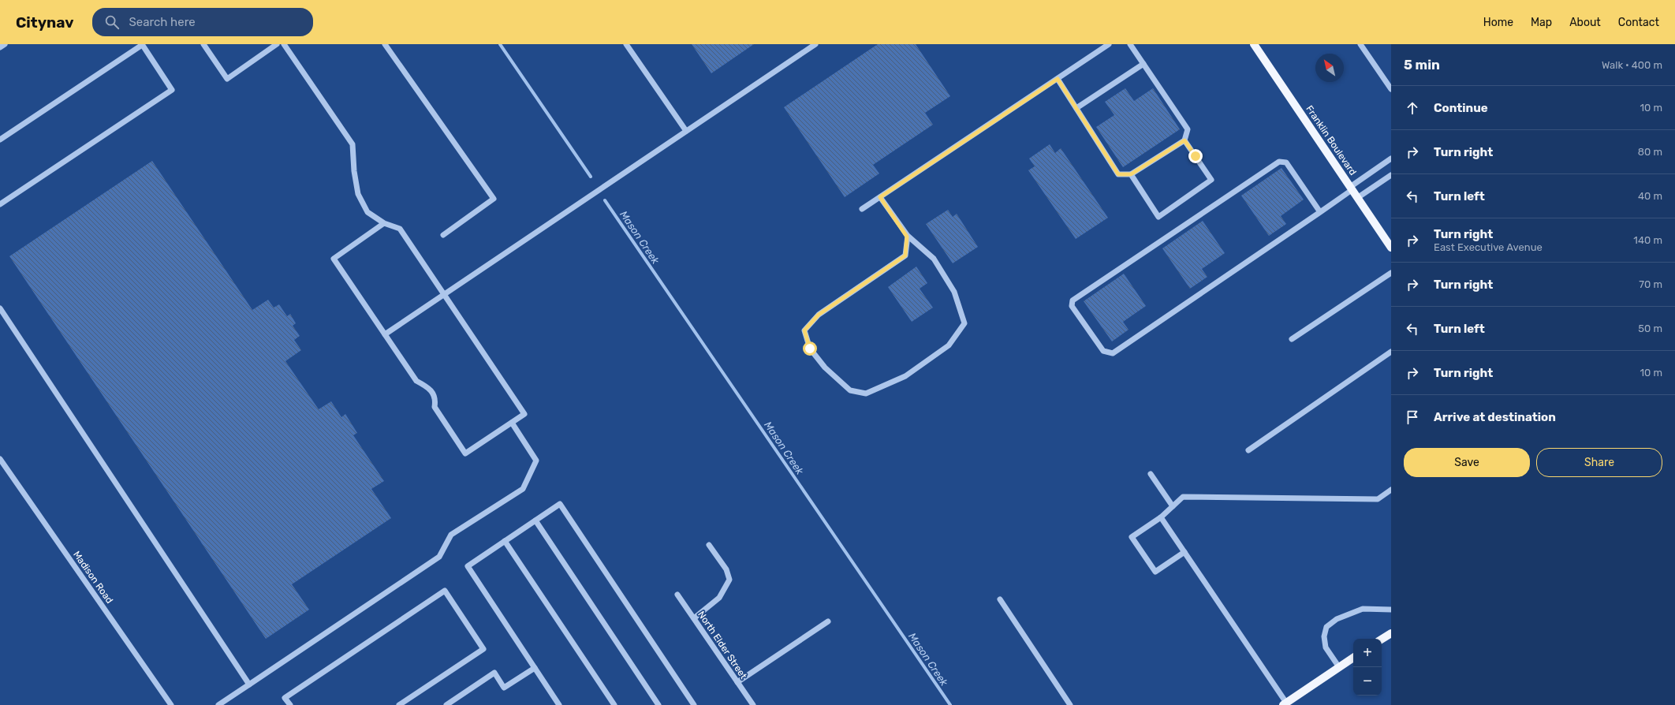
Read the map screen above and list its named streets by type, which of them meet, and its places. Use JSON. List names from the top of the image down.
{
  "streets": {
    "main road": ["Franklin Boulevard"],
    "street": ["Madison Road", "North Elder Street"]
  },
  "water": ["Mason Creek"],
  "north": "top left",
  "page": {
    "header": "Citynav",
    "search": "Search here",
    "nav": [
      "Home",
      "Map",
      "About",
      "Contact"
    ],
    "heading": ["5 min", "Walk · 400 m"],
    "list": [
      ["Continue", "10 m"],
      ["Turn right", "80 m"],
      ["Turn left", "40 m"],
      ["Turn right", "East Executive Avenue", "140 m"],
      ["Turn right", "70 m"],
      ["Turn left", "50 m"],
      ["Turn right", "10 m"],
      "Arrive at destination"
    ],
    "buttons": ["Save", "Share"],
    "map_buttons": ["+", "−"]
  }
}
